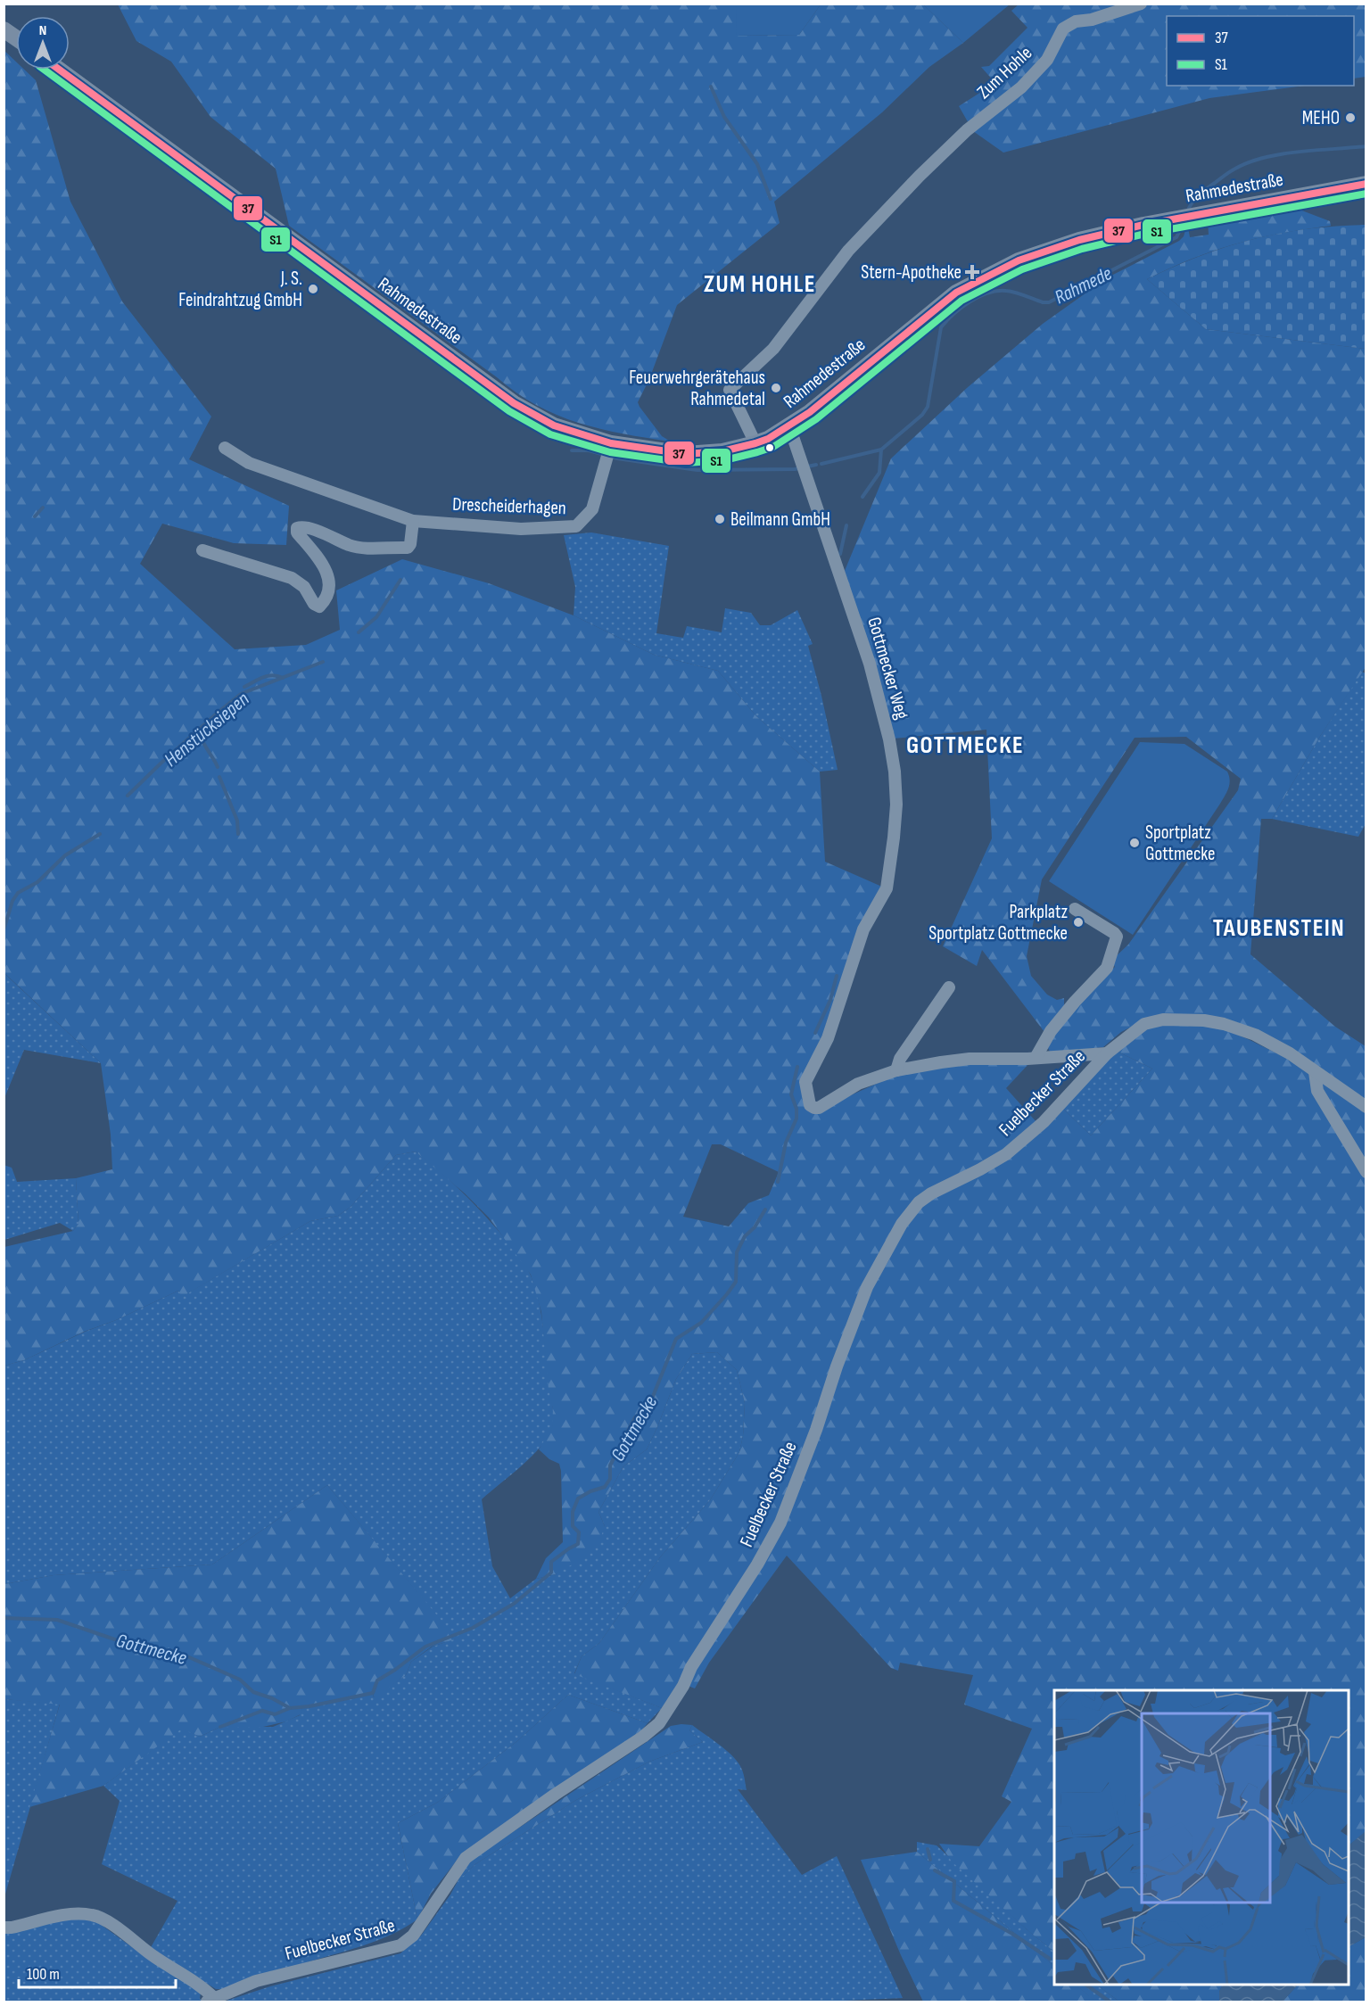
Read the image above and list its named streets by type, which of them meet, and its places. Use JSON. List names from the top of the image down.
{
  "streets": {
    "main road": ["Rahmedestraße"],
    "street": [
      "Zum Hohle",
      "Drescheiderhagen",
      "Gottmecker Weg",
      "Fuelbecker Straße"
    ]
  },
  "crossings": [
    ["Zum Hohle", "Rahmedestraße"],
    ["Rahmedestraße", "Drescheiderhagen"],
    ["Rahmedestraße", "Gottmecker Weg"],
    ["Gottmecker Weg", "Fuelbecker Straße"]
  ],
  "districts": ["ZUM HOHLE", "GOTTMECKE", "TAUBENSTEIN"],
  "water": ["Rahmede", "Henstücksiepen", "Gottmecke"],
  "places": {
    "other": [
      "MEHO",
      "J. S. Feindrahtzug GmbH",
      "Feuerwehrgerätehaus Rahmedetal",
      "Beilmann GmbH",
      "Sportplatz Gottmecke",
      "Parkplatz Sportplatz Gottmecke"
    ],
    "health": ["Stern-Apotheke"]
  },
  "lines": ["transit line 37", "transit line S1"],
  "legend": ["37", "S1"],
  "scale_bar": "100 m",
  "north": "top"
}
